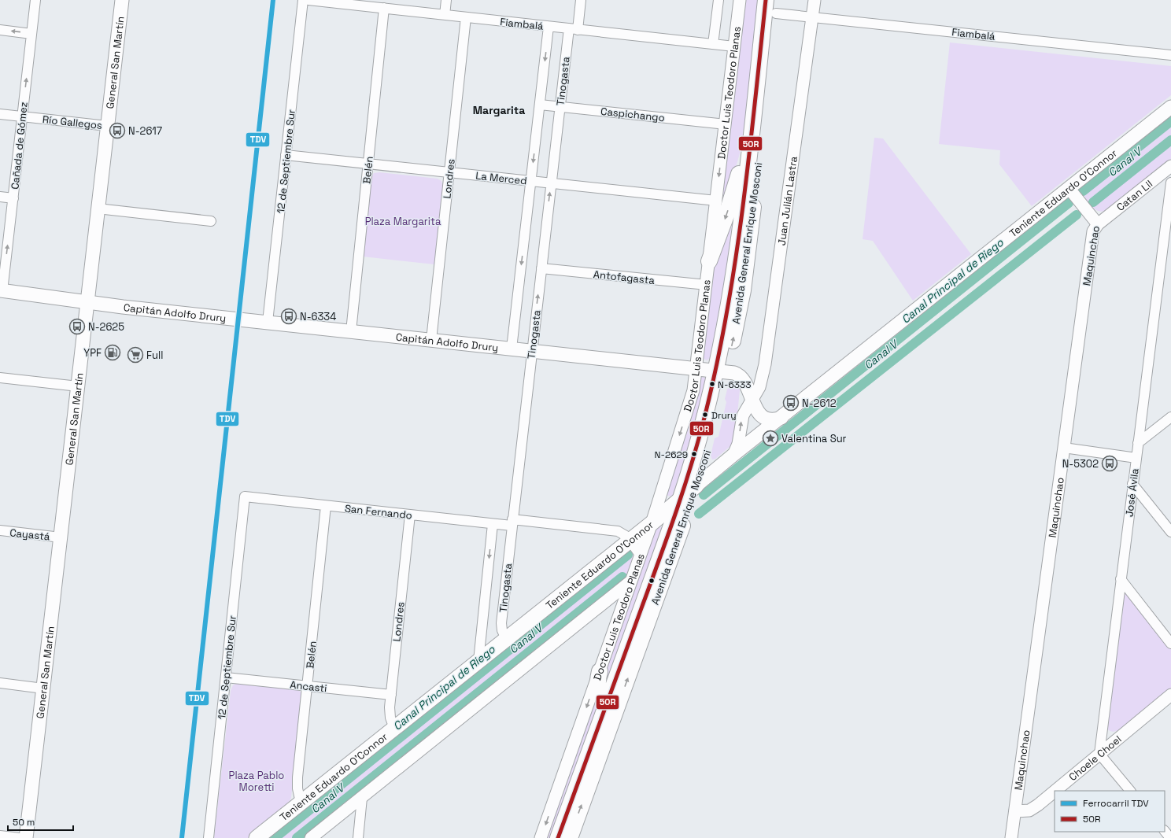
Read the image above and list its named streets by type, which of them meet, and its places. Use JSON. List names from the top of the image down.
{
  "streets": {
    "highway": ["Avenida General Enrique Mosconi"],
    "main road": ["General San Martín", "Teniente Eduardo O'Connor", "Capitán Adolfo Drury"],
    "street": [
      "Fiambalá",
      "Tinogasta",
      "Doctor Luis Teodoro Planas",
      "Caspichango",
      "Río Gallegos",
      "Cañada de Gómez",
      "12 de Septiembre Sur",
      "Belén",
      "La Merced",
      "Londres",
      "Catan Lil",
      "Juan Julián Lastra",
      "Maquinchao",
      "Antofagasta",
      "José Ávila",
      "San Fernando",
      "Cayastá",
      "Ancasti",
      "Choele Choel"
    ]
  },
  "crossings": [
    ["Fiambalá", "Tinogasta"],
    ["Fiambalá", "Doctor Luis Teodoro Planas"],
    ["Fiambalá", "Belén"],
    ["Fiambalá", "Londres"],
    ["Fiambalá", "Juan Julián Lastra"],
    ["Fiambalá", "Avenida General Enrique Mosconi"],
    ["General San Martín", "Río Gallegos"],
    ["General San Martín", "Capitán Adolfo Drury"],
    ["General San Martín", "Cayastá"],
    ["Tinogasta", "Caspichango"],
    ["Tinogasta", "La Merced"],
    ["Tinogasta", "Teniente Eduardo O'Connor"],
    ["Tinogasta", "Antofagasta"],
    ["Tinogasta", "Capitán Adolfo Drury"],
    ["Tinogasta", "San Fernando"],
    ["Doctor Luis Teodoro Planas", "Caspichango"],
    ["Doctor Luis Teodoro Planas", "La Merced"],
    ["Doctor Luis Teodoro Planas", "Teniente Eduardo O'Connor"],
    ["Doctor Luis Teodoro Planas", "Antofagasta"],
    ["Doctor Luis Teodoro Planas", "Capitán Adolfo Drury"],
    ["Doctor Luis Teodoro Planas", "San Fernando"],
    ["Río Gallegos", "Cañada de Gómez"],
    ["Cañada de Gómez", "Capitán Adolfo Drury"],
    ["12 de Septiembre Sur", "La Merced"],
    ["12 de Septiembre Sur", "Capitán Adolfo Drury"],
    ["12 de Septiembre Sur", "San Fernando"],
    ["12 de Septiembre Sur", "Ancasti"],
    ["Belén", "La Merced"],
    ["Belén", "Teniente Eduardo O'Connor"],
    ["Belén", "Capitán Adolfo Drury"],
    ["Belén", "San Fernando"],
    ["Belén", "Ancasti"],
    ["La Merced", "Londres"],
    ["Londres", "Teniente Eduardo O'Connor"],
    ["Londres", "Capitán Adolfo Drury"],
    ["Londres", "San Fernando"],
    ["Londres", "Ancasti"],
    ["Teniente Eduardo O'Connor", "Avenida General Enrique Mosconi"],
    ["Teniente Eduardo O'Connor", "Maquinchao"],
    ["Teniente Eduardo O'Connor", "Capitán Adolfo Drury"],
    ["Teniente Eduardo O'Connor", "San Fernando"],
    ["Catan Lil", "Maquinchao"],
    ["Juan Julián Lastra", "Capitán Adolfo Drury"],
    ["Avenida General Enrique Mosconi", "Capitán Adolfo Drury"],
    ["Maquinchao", "Choele Choel"],
    ["José Ávila", "Choele Choel"]
  ],
  "one_way": ["Doctor Luis Teodoro Planas", "Cañada de Gómez"],
  "districts": ["Margarita"],
  "water": ["Canal V", "Canal Principal de Riego"],
  "parks": ["Plaza Margarita", "Plaza Pablo Moretti"],
  "places": {
    "bus stop": [
      "N-2617",
      "N-6334",
      "N-2625",
      "N-2612",
      "N-5302"
    ],
    "fuel station": ["YPF"],
    "supermarket": ["Full"],
    "other": ["N-6333", "Drury", "N-2629"],
    "place": ["Valentina Sur"]
  },
  "lines": ["rail line TDV", "transit line 50R"],
  "legend": ["Ferrocarril TDV", "50R"],
  "scale_bar": "50 m"
}
